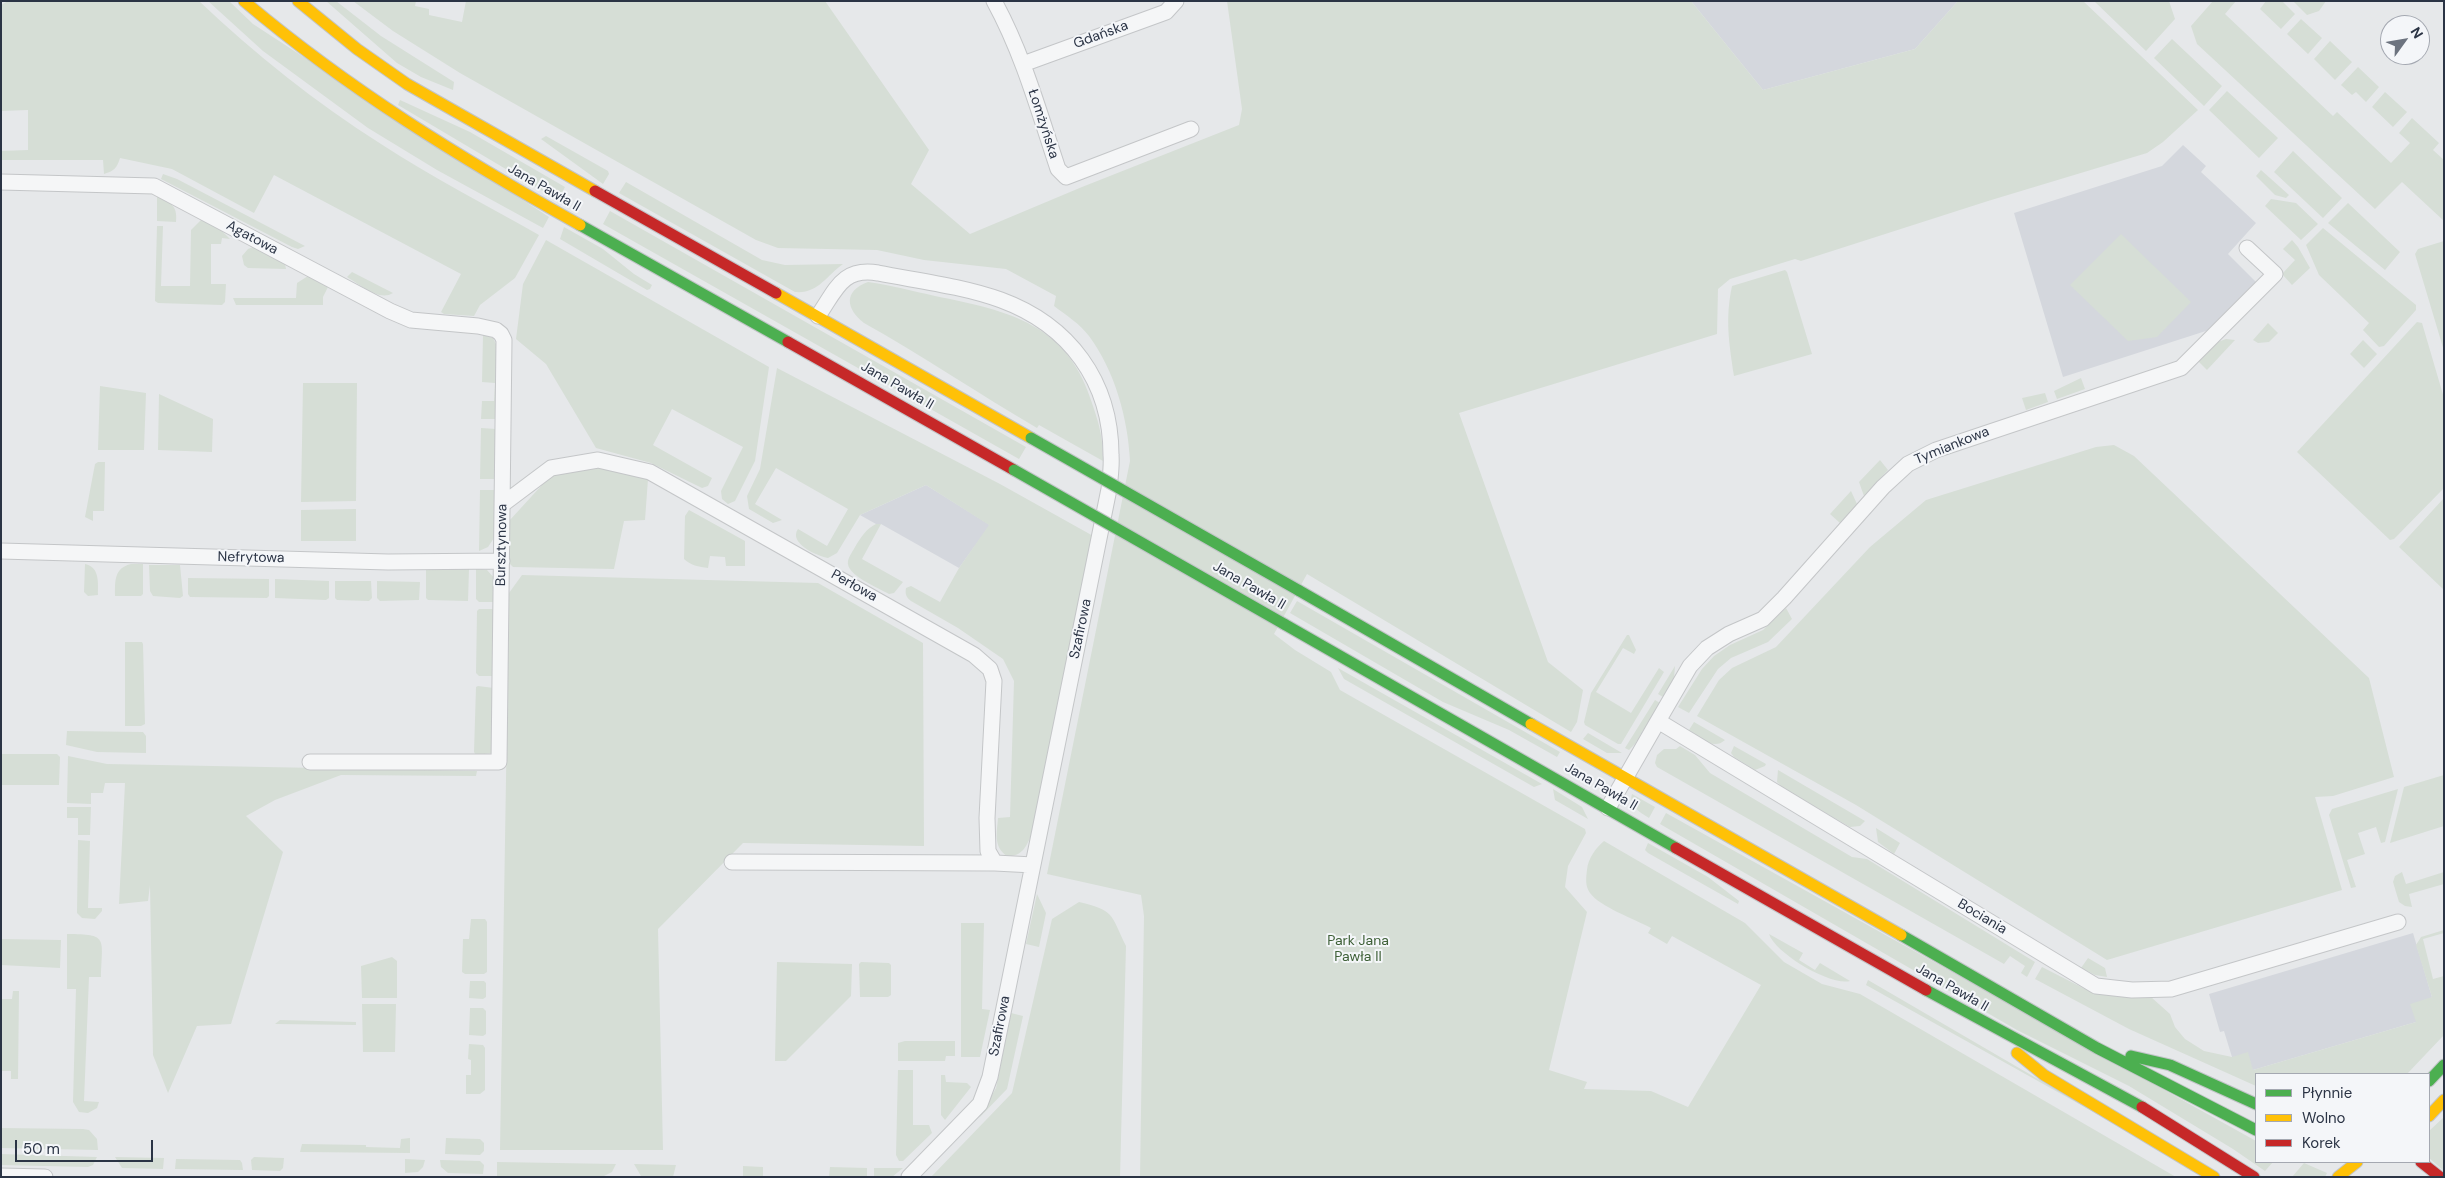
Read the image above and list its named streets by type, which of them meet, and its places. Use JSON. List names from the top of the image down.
{
  "streets": {
    "main road": ["Jana Pawła II"],
    "street": [
      "Gdańska",
      "Łomżyńska",
      "Agatowa",
      "Tymiankowa",
      "Bursztynowa",
      "Nefrytowa",
      "Perłowa",
      "Szafirowa",
      "Bociania"
    ]
  },
  "crossings": [
    ["Gdańska", "Łomżyńska"],
    ["Jana Pawła II", "Szafirowa"],
    ["Agatowa", "Bursztynowa"],
    ["Tymiankowa", "Bociania"],
    ["Bursztynowa", "Nefrytowa"],
    ["Bursztynowa", "Perłowa"]
  ],
  "parks": ["Park Jana Pawła II"],
  "legend": ["Płynnie", "Wolno", "Korek"],
  "scale_bar": "50 m",
  "north": "top right"
}
